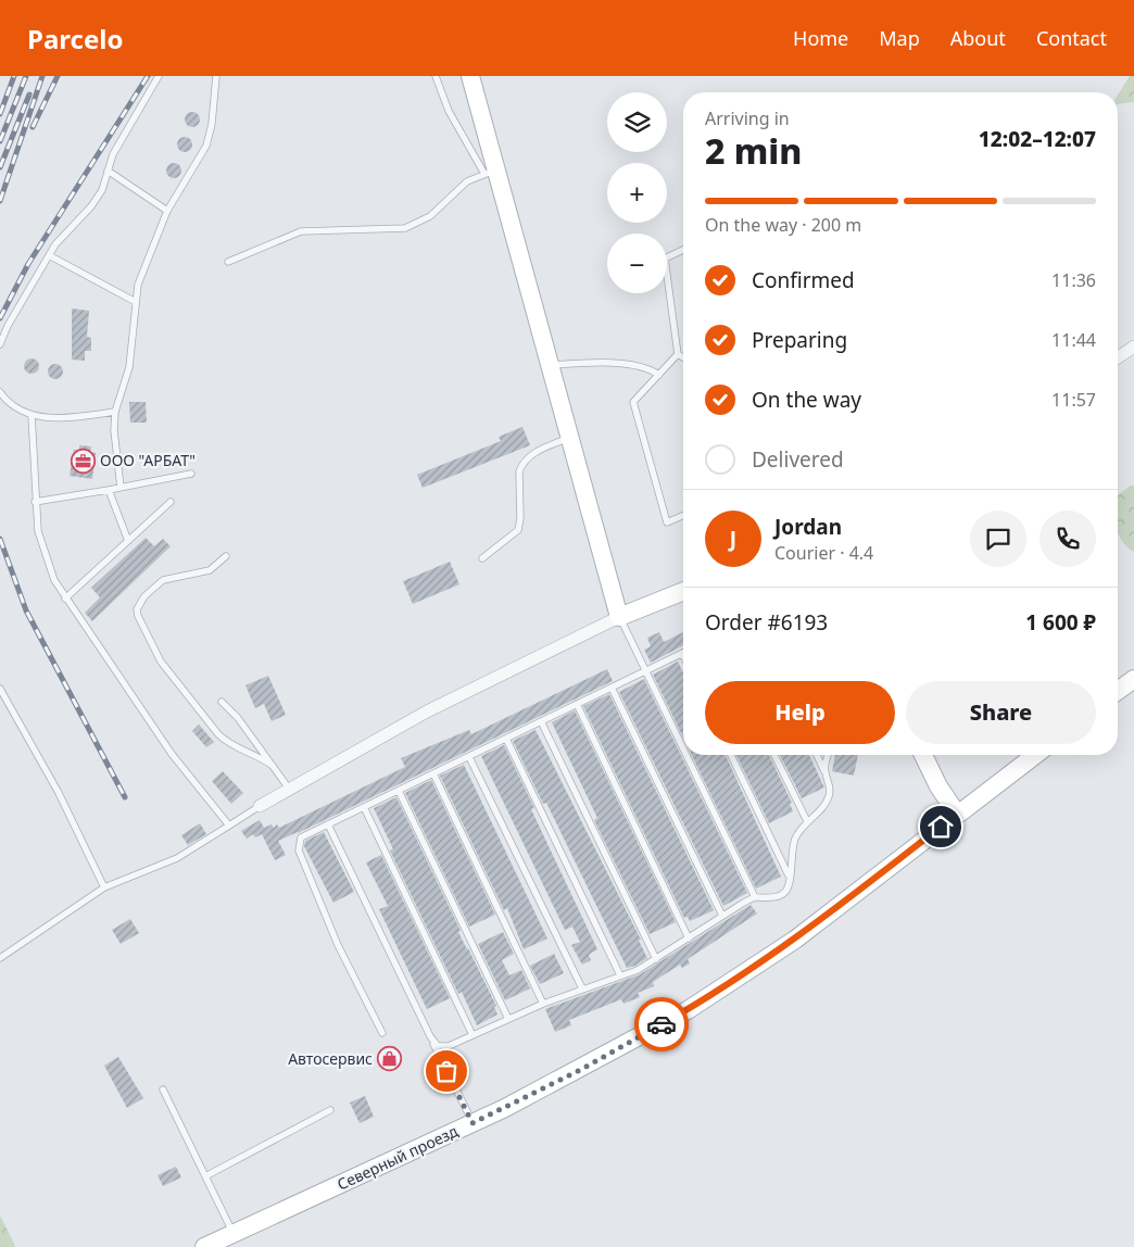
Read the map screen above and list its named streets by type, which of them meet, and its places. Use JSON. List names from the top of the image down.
{
  "streets": {
    "street": ["Северный проезд"]
  },
  "places": {
    "office": ["ООО \"АРБАТ\""],
    "shop": ["Автосервис"]
  },
  "page": {
    "header": "Parcelo",
    "nav": [
      "Home",
      "Map",
      "About",
      "Contact"
    ],
    "map_buttons": ["+", "−"],
    "heading": ["2 min", "Arriving in", "12:02–12:07"],
    "panel": [
      "Jordan",
      "Courier · 4.4",
      "Order #6193",
      "1 600 ₽"
    ],
    "bar": "On the way · 200 m",
    "list": [
      ["Confirmed", "11:36"],
      ["Preparing", "11:44"],
      ["On the way", "11:57"],
      "Delivered"
    ],
    "round": "J",
    "buttons": ["Help", "Share"]
  }
}
